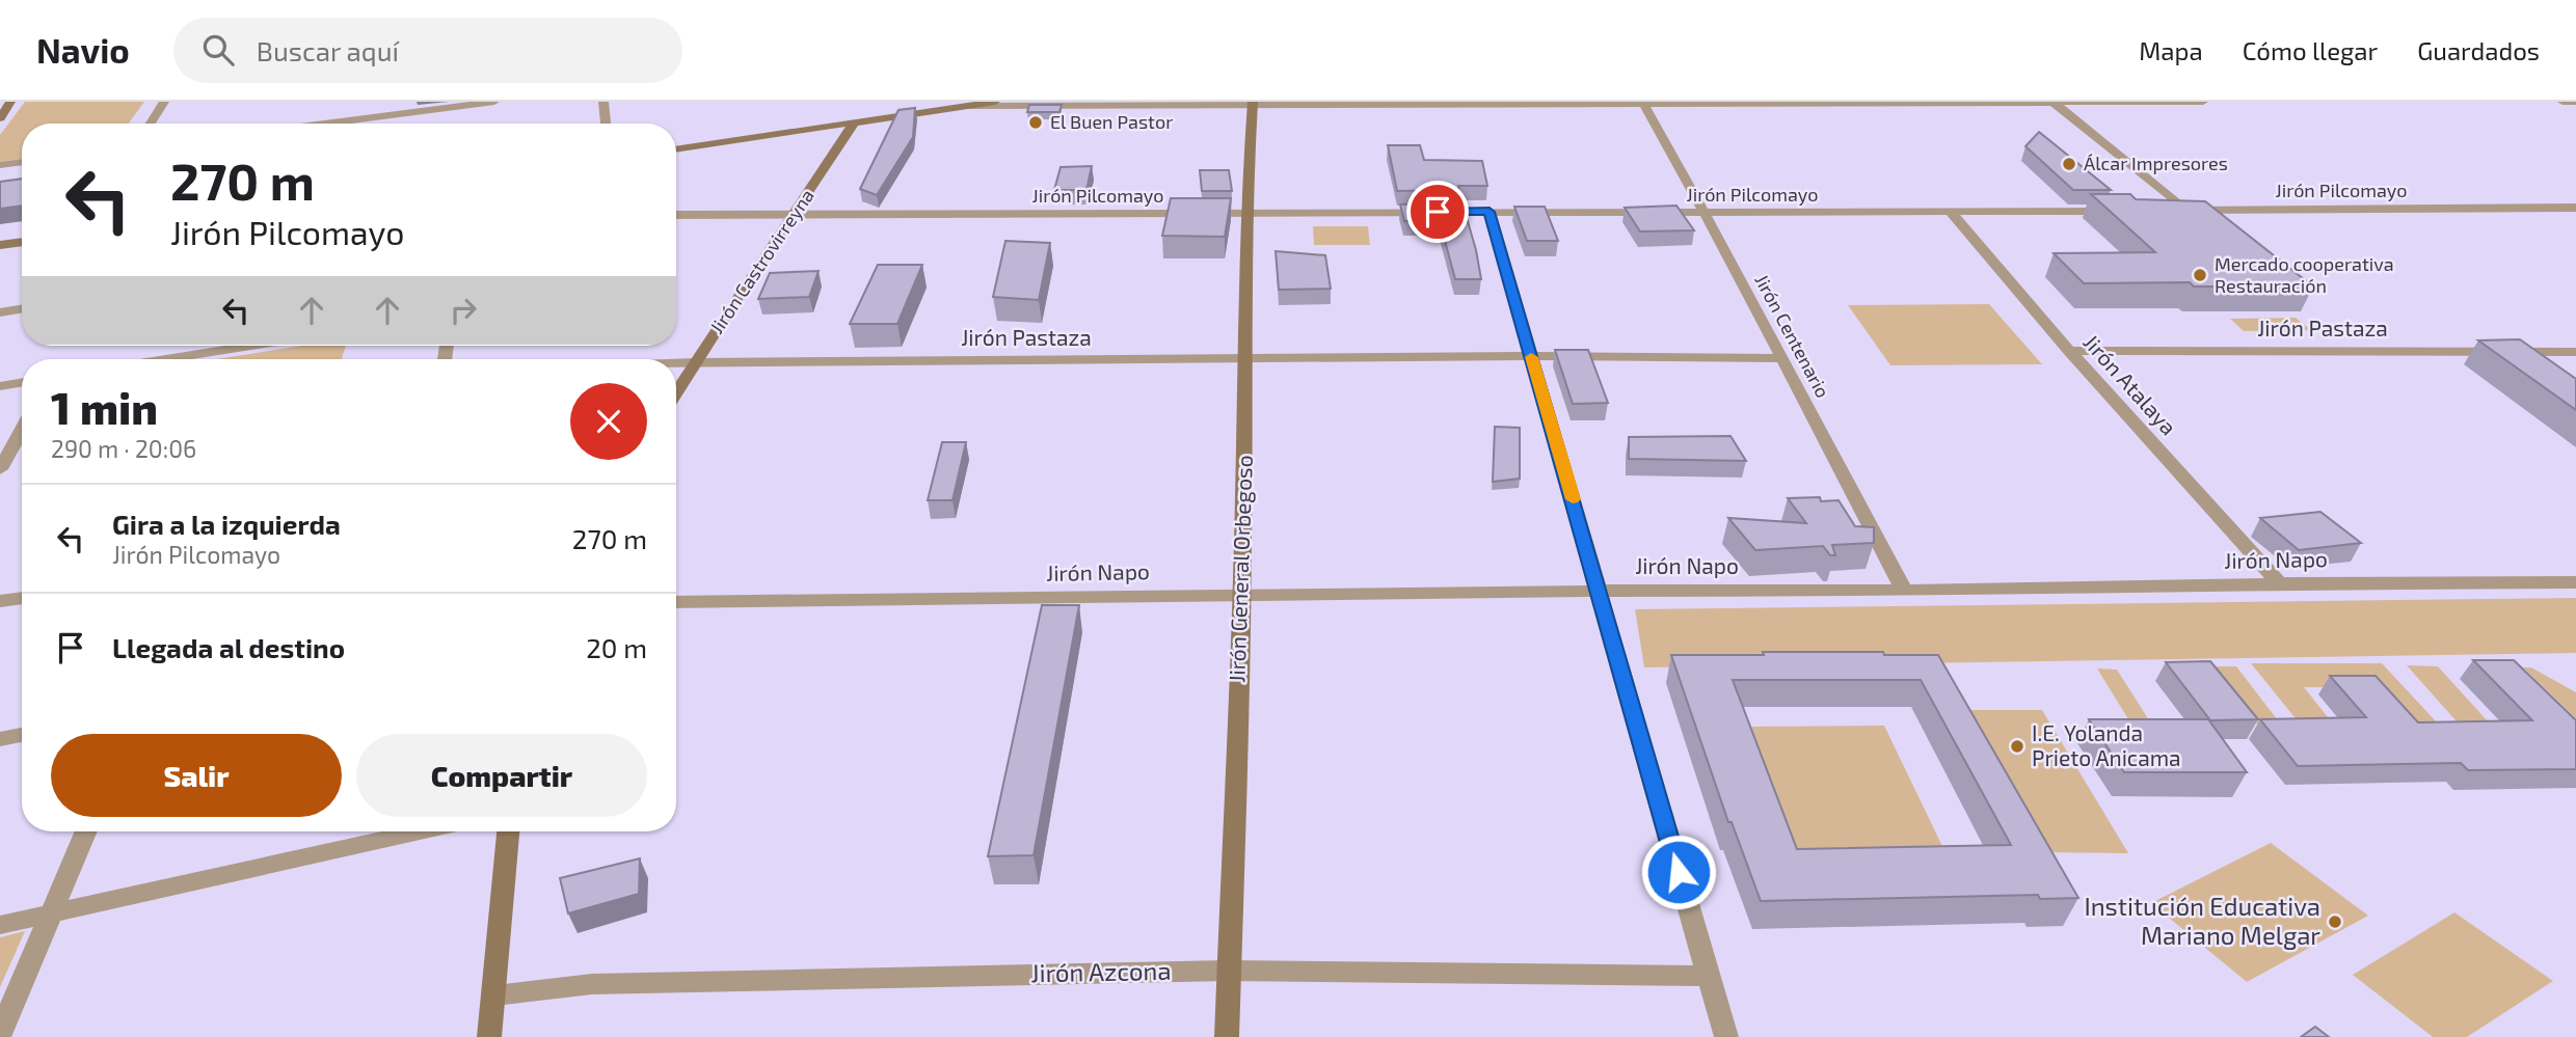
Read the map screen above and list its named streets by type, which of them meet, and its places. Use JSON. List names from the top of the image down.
{
  "streets": {
    "street": [
      "Jirón Pilcomayo",
      "Jirón Castrovirreyna",
      "Jirón Pastaza",
      "Jirón Centenario",
      "Jirón Atalaya",
      "Jirón Napo",
      "Jirón General Orbegoso",
      "Jirón Azcona"
    ]
  },
  "crossings": [
    ["Jirón Pilcomayo", "Jirón Castrovirreyna"],
    ["Jirón Pilcomayo", "Jirón Centenario"],
    ["Jirón Pilcomayo", "Jirón Atalaya"],
    ["Jirón Pilcomayo", "Jirón General Orbegoso"],
    ["Jirón Castrovirreyna", "Jirón Pastaza"],
    ["Jirón Pastaza", "Jirón Centenario"],
    ["Jirón Pastaza", "Jirón Atalaya"],
    ["Jirón Pastaza", "Jirón General Orbegoso"],
    ["Jirón Centenario", "Jirón Napo"],
    ["Jirón Atalaya", "Jirón Napo"],
    ["Jirón Napo", "Jirón General Orbegoso"],
    ["Jirón General Orbegoso", "Jirón Azcona"]
  ],
  "places": [
    "El Buen Pastor",
    "Álcar Impresores",
    "Mercado cooperativa Restauración",
    "I.E. Yolanda Prieto Anicama",
    "Institución Educativa Mariano Melgar"
  ],
  "page": {
    "header": "Navio",
    "search": "Buscar aquí",
    "nav": ["Mapa", "Cómo llegar", "Guardados"],
    "turn": ["270 m", "Jirón Pilcomayo"],
    "heading": ["1 min", "290 m · 20:06"],
    "list": [
      {
        "name": "Gira a la izquierda",
        "note": "Jirón Pilcomayo",
        "value": "270 m"
      },
      {
        "name": "Llegada al destino",
        "value": "20 m"
      }
    ],
    "buttons": ["Salir", "Compartir"]
  }
}
